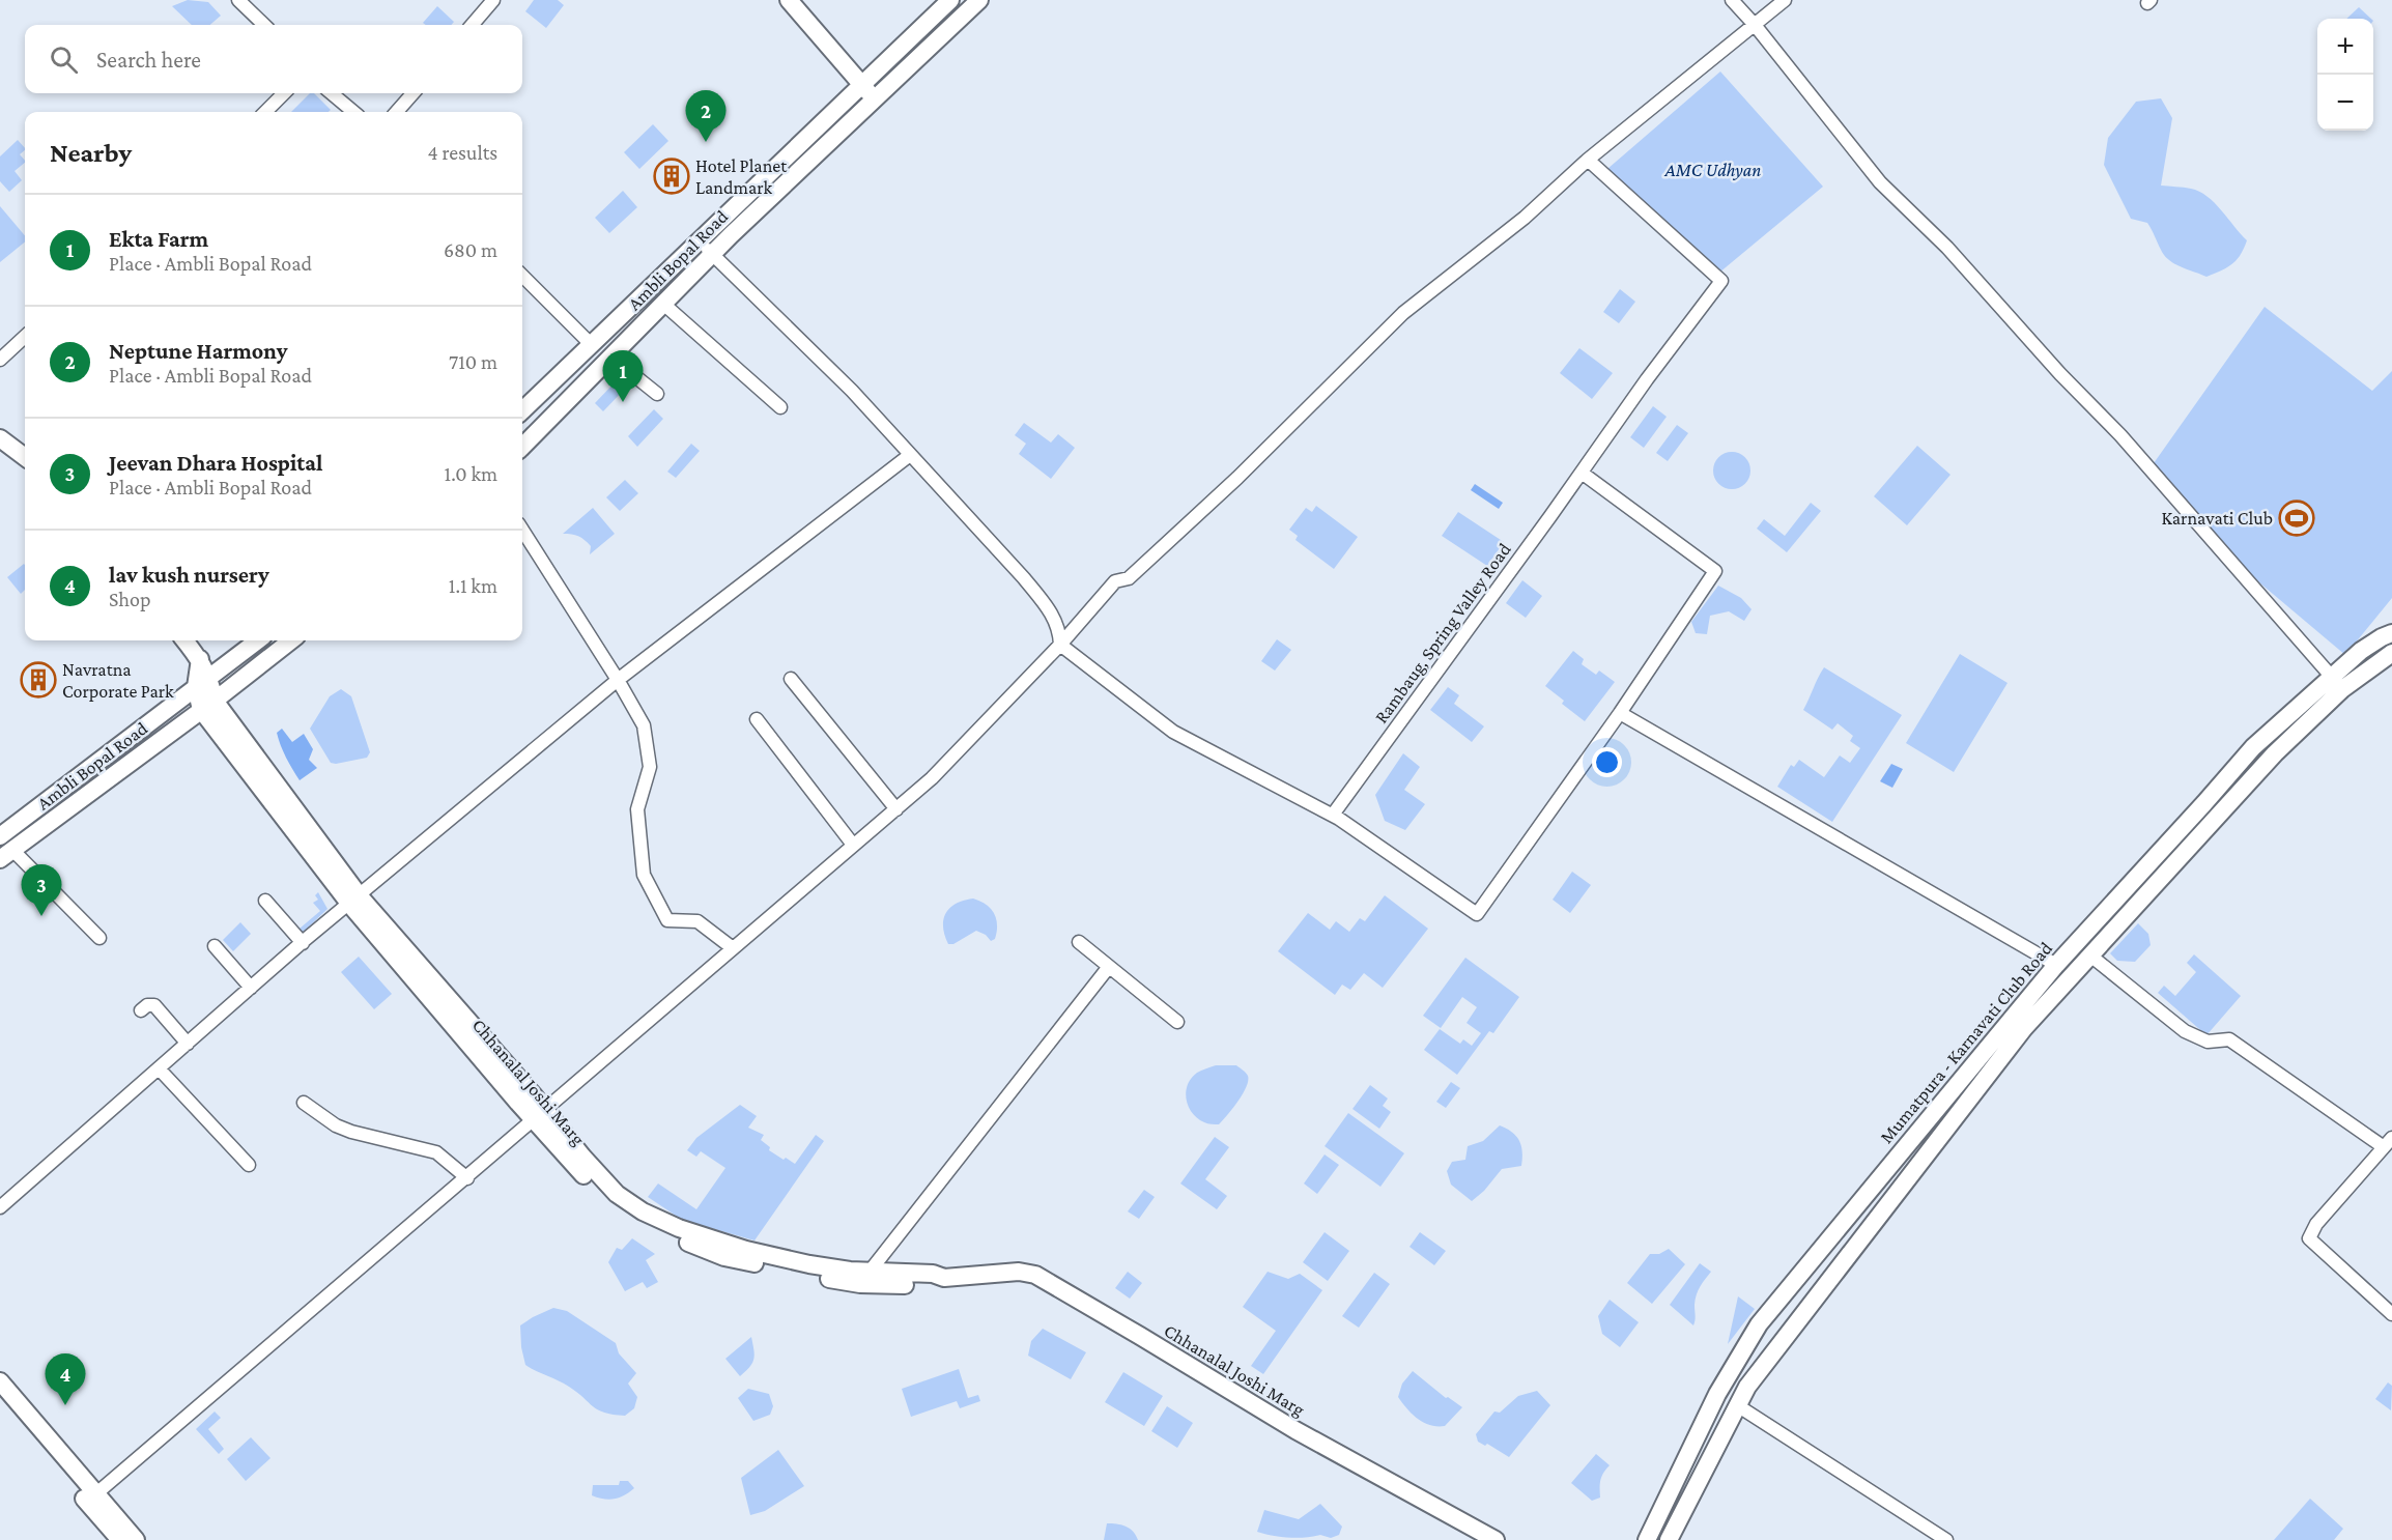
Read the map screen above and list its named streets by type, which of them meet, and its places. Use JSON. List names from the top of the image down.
{
  "streets": {
    "street": [
      "Ambli Bopal Road",
      "Rambaug, Spring Valley Road",
      "Mumatpura - Karnavati Club Road",
      "Chhanalal Joshi Marg"
    ]
  },
  "crossings": [
    ["Ambli Bopal Road", "Chhanalal Joshi Marg"]
  ],
  "parks": ["AMC Udhyan"],
  "places": {
    "building": ["Hotel Planet Landmark", "Navratna Corporate Park"],
    "sports": ["Karnavati Club"]
  },
  "page": {
    "map_buttons": ["+", "−"],
    "search": "Search here",
    "pins": [
      "2",
      "1",
      "3",
      "4"
    ],
    "heading": ["Nearby", "4 results"],
    "list": [
      {
        "mark": "1",
        "name": "Ekta Farm",
        "note": "Place · Ambli Bopal Road",
        "value": "680 m"
      },
      {
        "mark": "2",
        "name": "Neptune Harmony",
        "note": "Place · Ambli Bopal Road",
        "value": "710 m"
      },
      {
        "mark": "3",
        "name": "Jeevan Dhara Hospital",
        "note": "Place · Ambli Bopal Road",
        "value": "1.0 km"
      },
      {
        "mark": "4",
        "name": "lav kush nursery",
        "note": "Shop",
        "value": "1.1 km"
      }
    ]
  }
}
